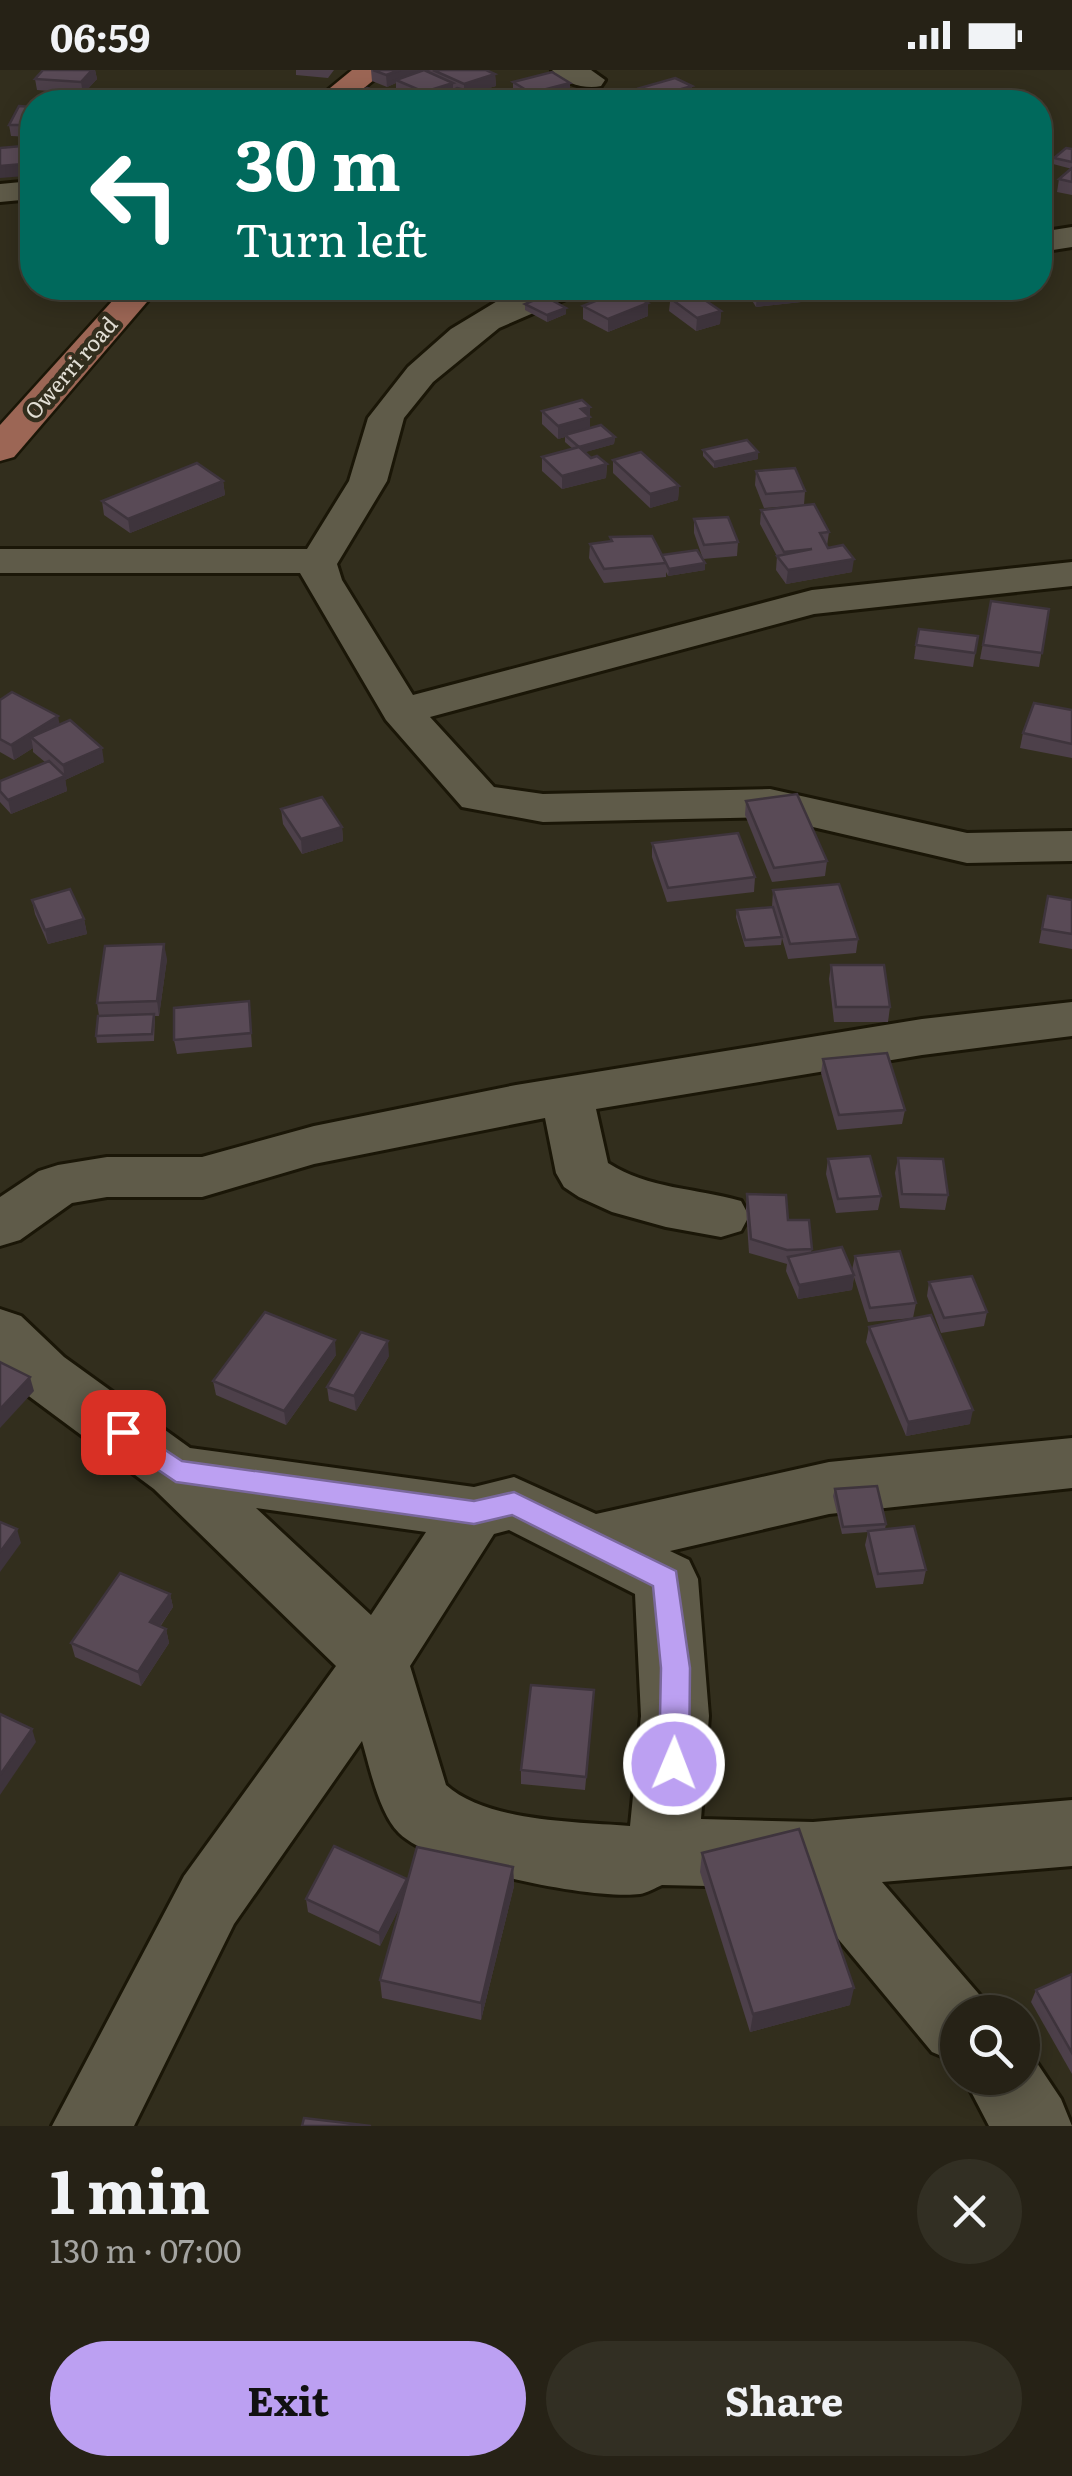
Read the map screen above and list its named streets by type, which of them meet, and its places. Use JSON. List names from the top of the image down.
{
  "streets": {
    "main road": ["Owerri road"]
  },
  "page": {
    "status": "06:59",
    "turn": ["30 m", "Turn left"],
    "heading": ["1 min", "130 m · 07:00"],
    "buttons": ["Exit", "Share"]
  }
}
